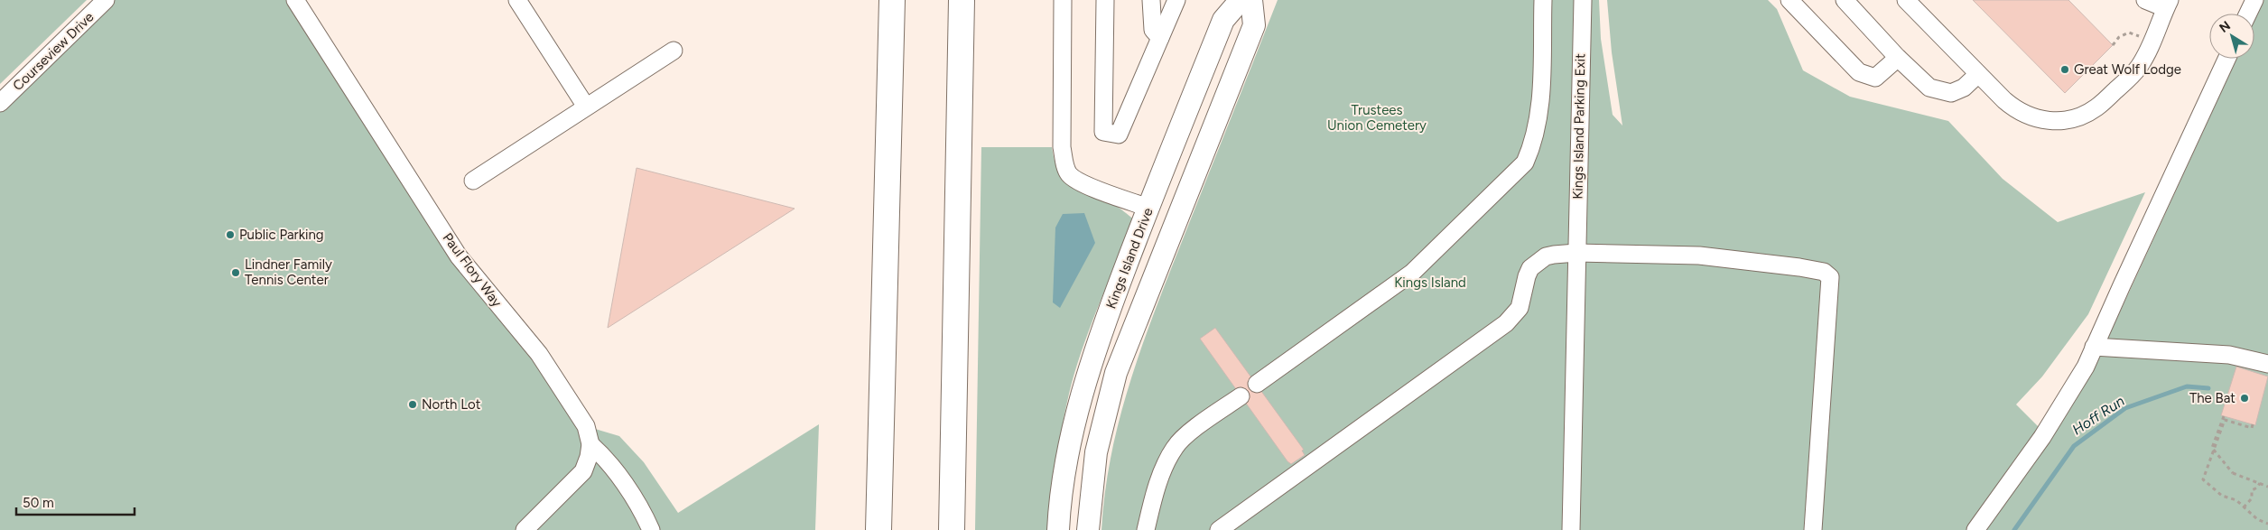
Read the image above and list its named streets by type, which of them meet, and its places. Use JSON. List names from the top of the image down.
{
  "streets": {
    "main road": ["Kings Island Drive"],
    "street": ["Courseview Drive", "Kings Island Parking Exit", "Paul Flory Way"]
  },
  "water": ["Hoff Run"],
  "parks": ["Trustees Union Cemetery", "Kings Island"],
  "places": [
    "Great Wolf Lodge",
    "Public Parking",
    "Lindner Family Tennis Center",
    "The Bat",
    "North Lot"
  ],
  "scale_bar": "50 m",
  "north": "top left"
}
